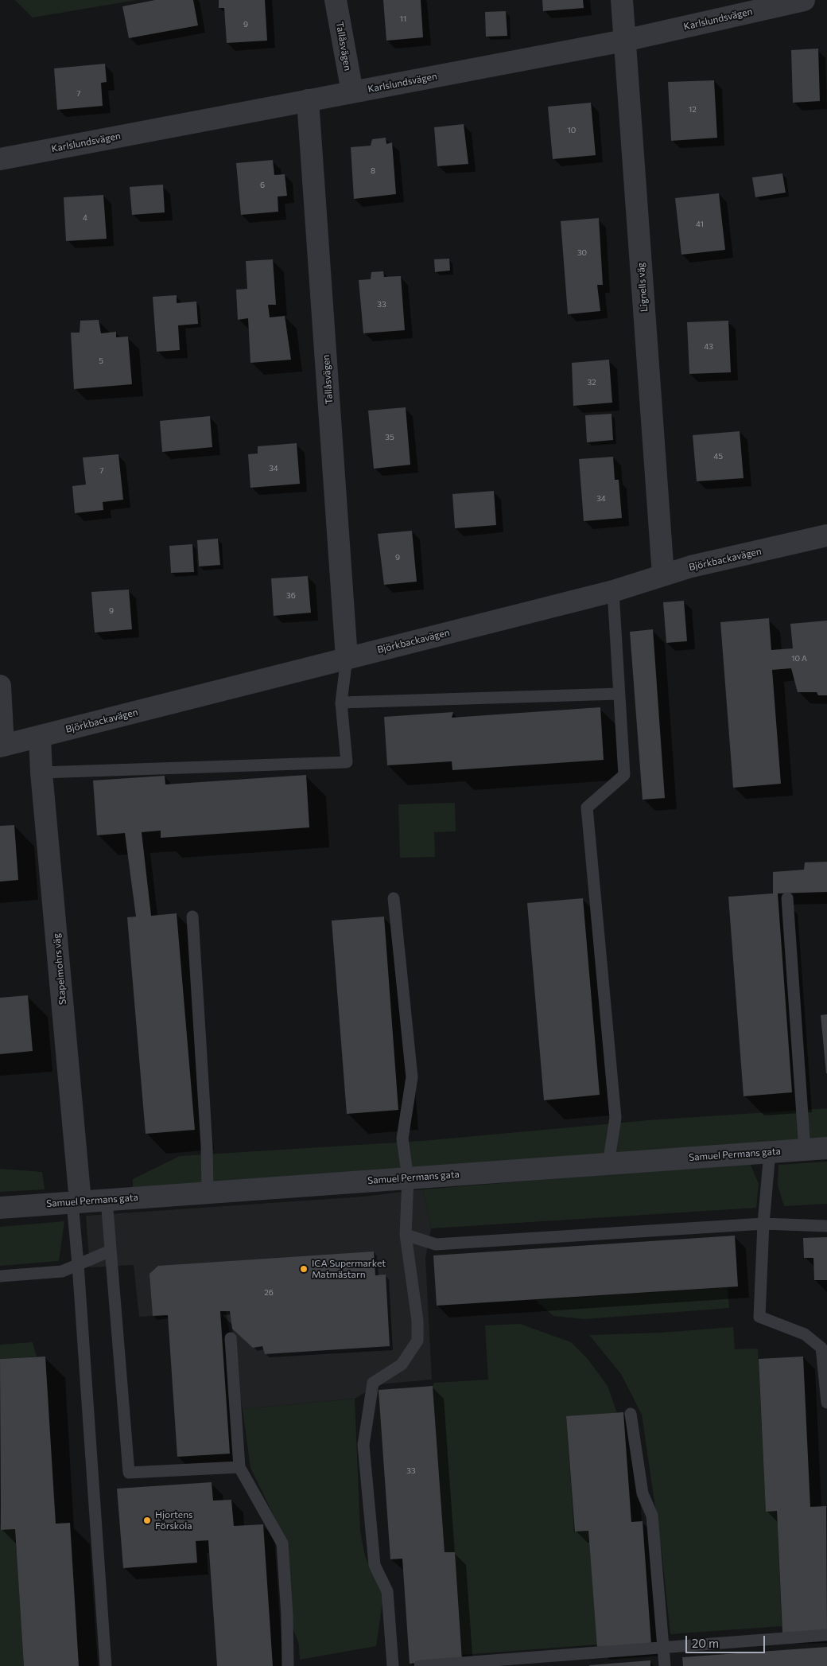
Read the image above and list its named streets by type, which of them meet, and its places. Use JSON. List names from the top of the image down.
{
  "streets": {
    "street": [
      "Karlslundsvägen",
      "Tallåsvägen",
      "Lignells väg",
      "Björkbackavägen",
      "Stapelmohrs väg",
      "Samuel Permans gata"
    ]
  },
  "crossings": [
    ["Karlslundsvägen", "Tallåsvägen"],
    ["Karlslundsvägen", "Lignells väg"],
    ["Tallåsvägen", "Björkbackavägen"],
    ["Lignells väg", "Björkbackavägen"],
    ["Björkbackavägen", "Stapelmohrs väg"],
    ["Stapelmohrs väg", "Samuel Permans gata"]
  ],
  "places": ["ICA Supermarket Matmästarn", "Hjortens Förskola"],
  "house_numbers": [
    "11",
    "9",
    "7",
    "12",
    "10",
    "8",
    "6",
    "4",
    "41",
    "30",
    "33",
    "43",
    "5",
    "32",
    "35",
    "45",
    "34",
    "7",
    "34",
    "9",
    "36",
    "9",
    "10 A",
    "26",
    "33"
  ],
  "scale_bar": "20 m"
}
